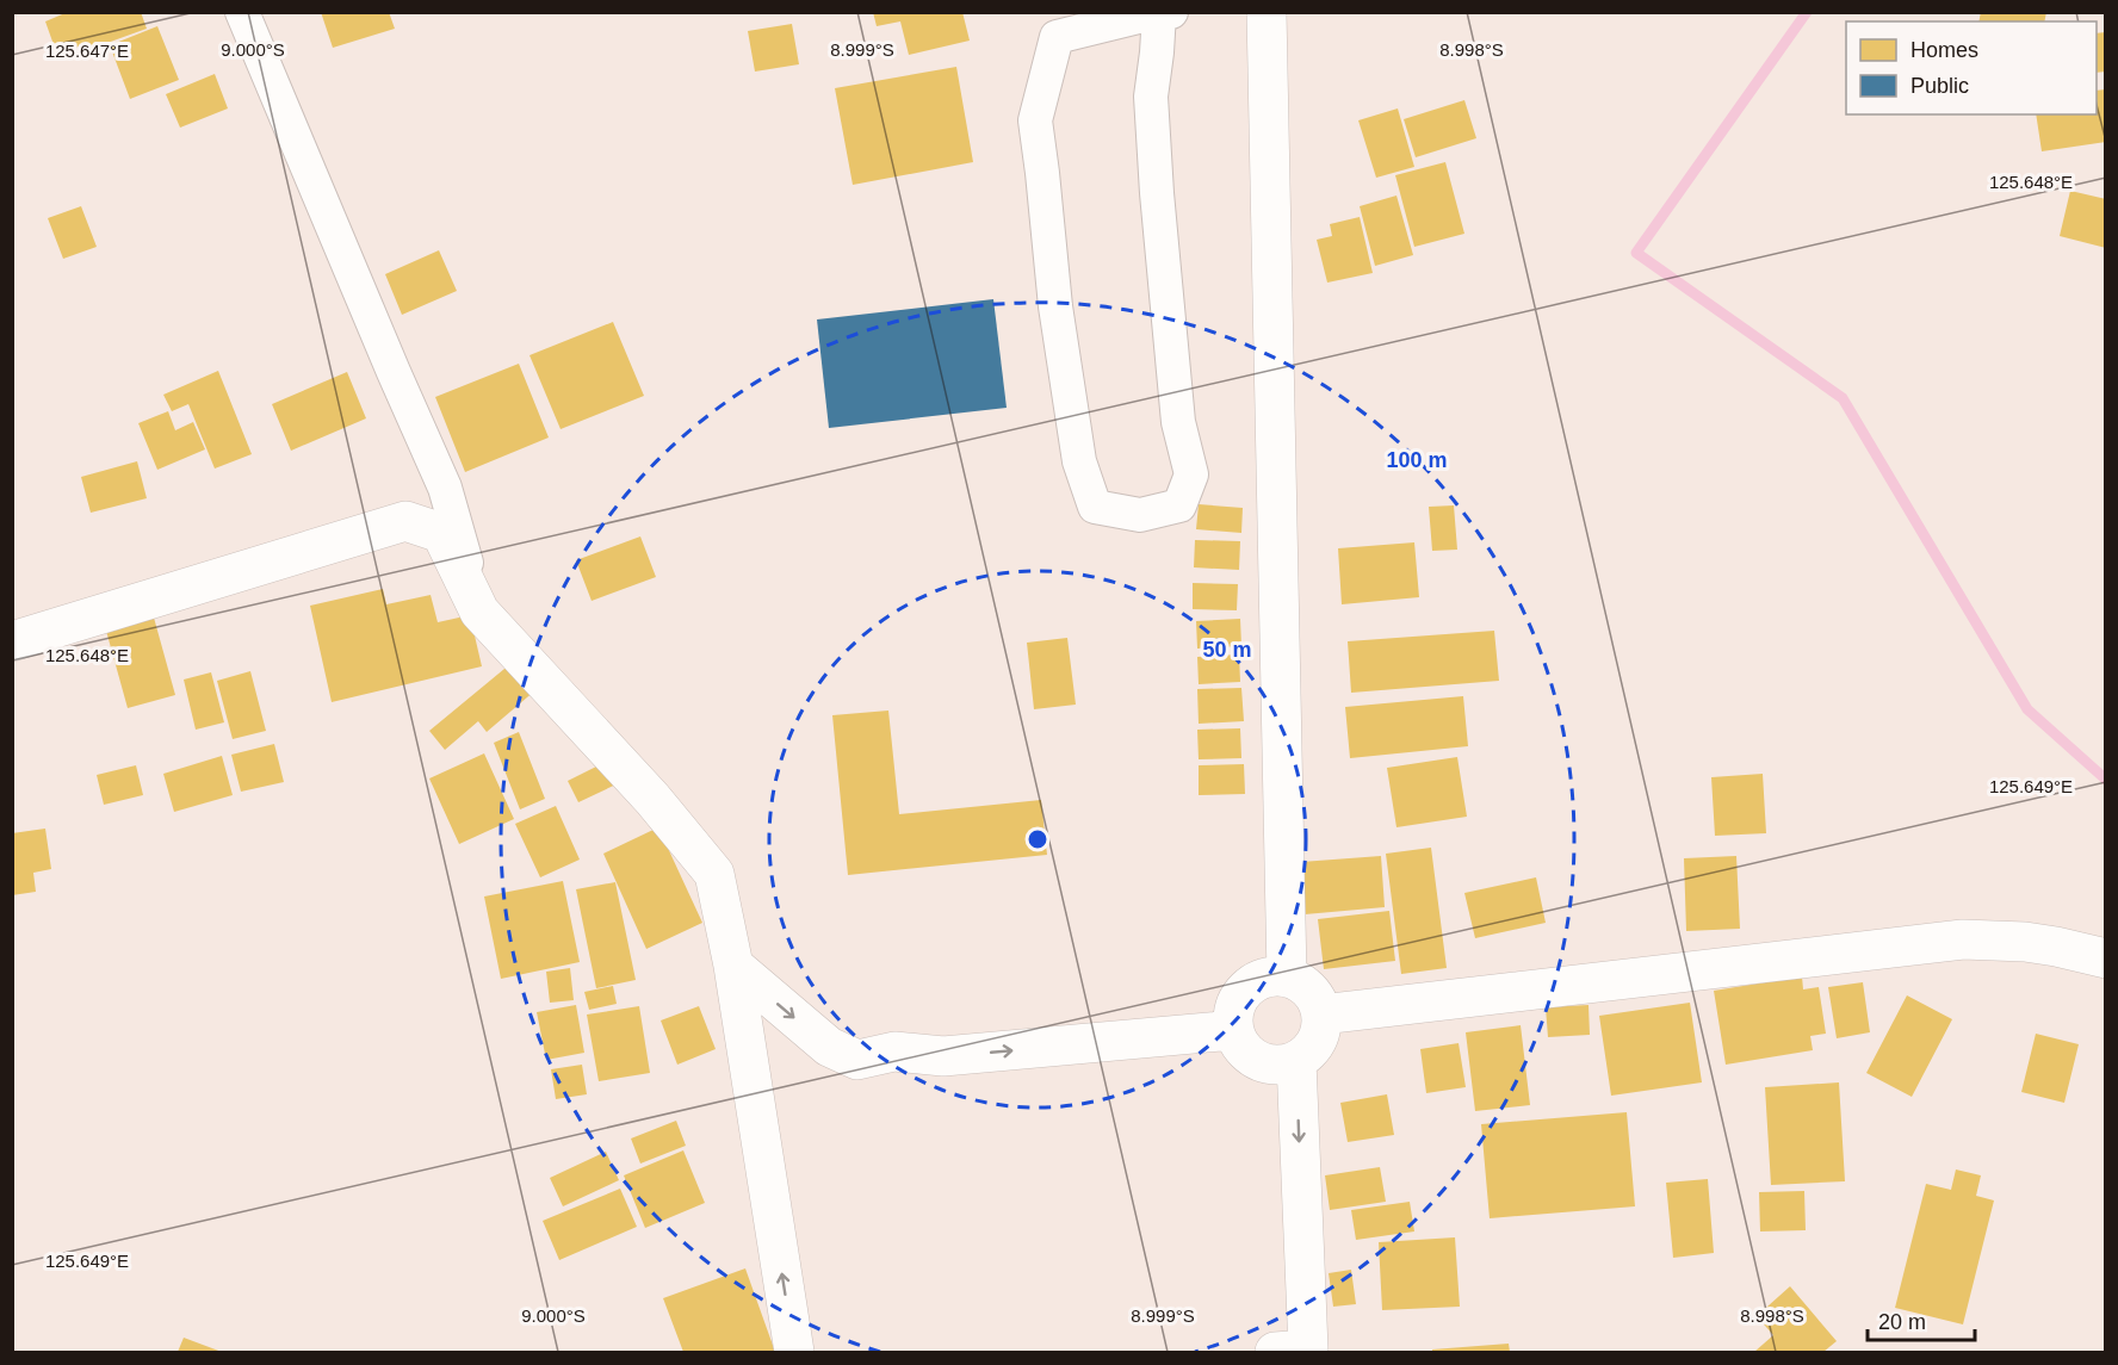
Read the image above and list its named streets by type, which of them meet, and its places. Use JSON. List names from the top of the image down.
{
  "legend": ["Homes", "Public"],
  "scale_bar": "20 m",
  "coordinates": [
    "9.000°S",
    "8.999°S",
    "8.998°S",
    "125.647°E",
    "125.648°E",
    "125.649°E"
  ],
  "rings": ["100 m", "50 m"]
}
